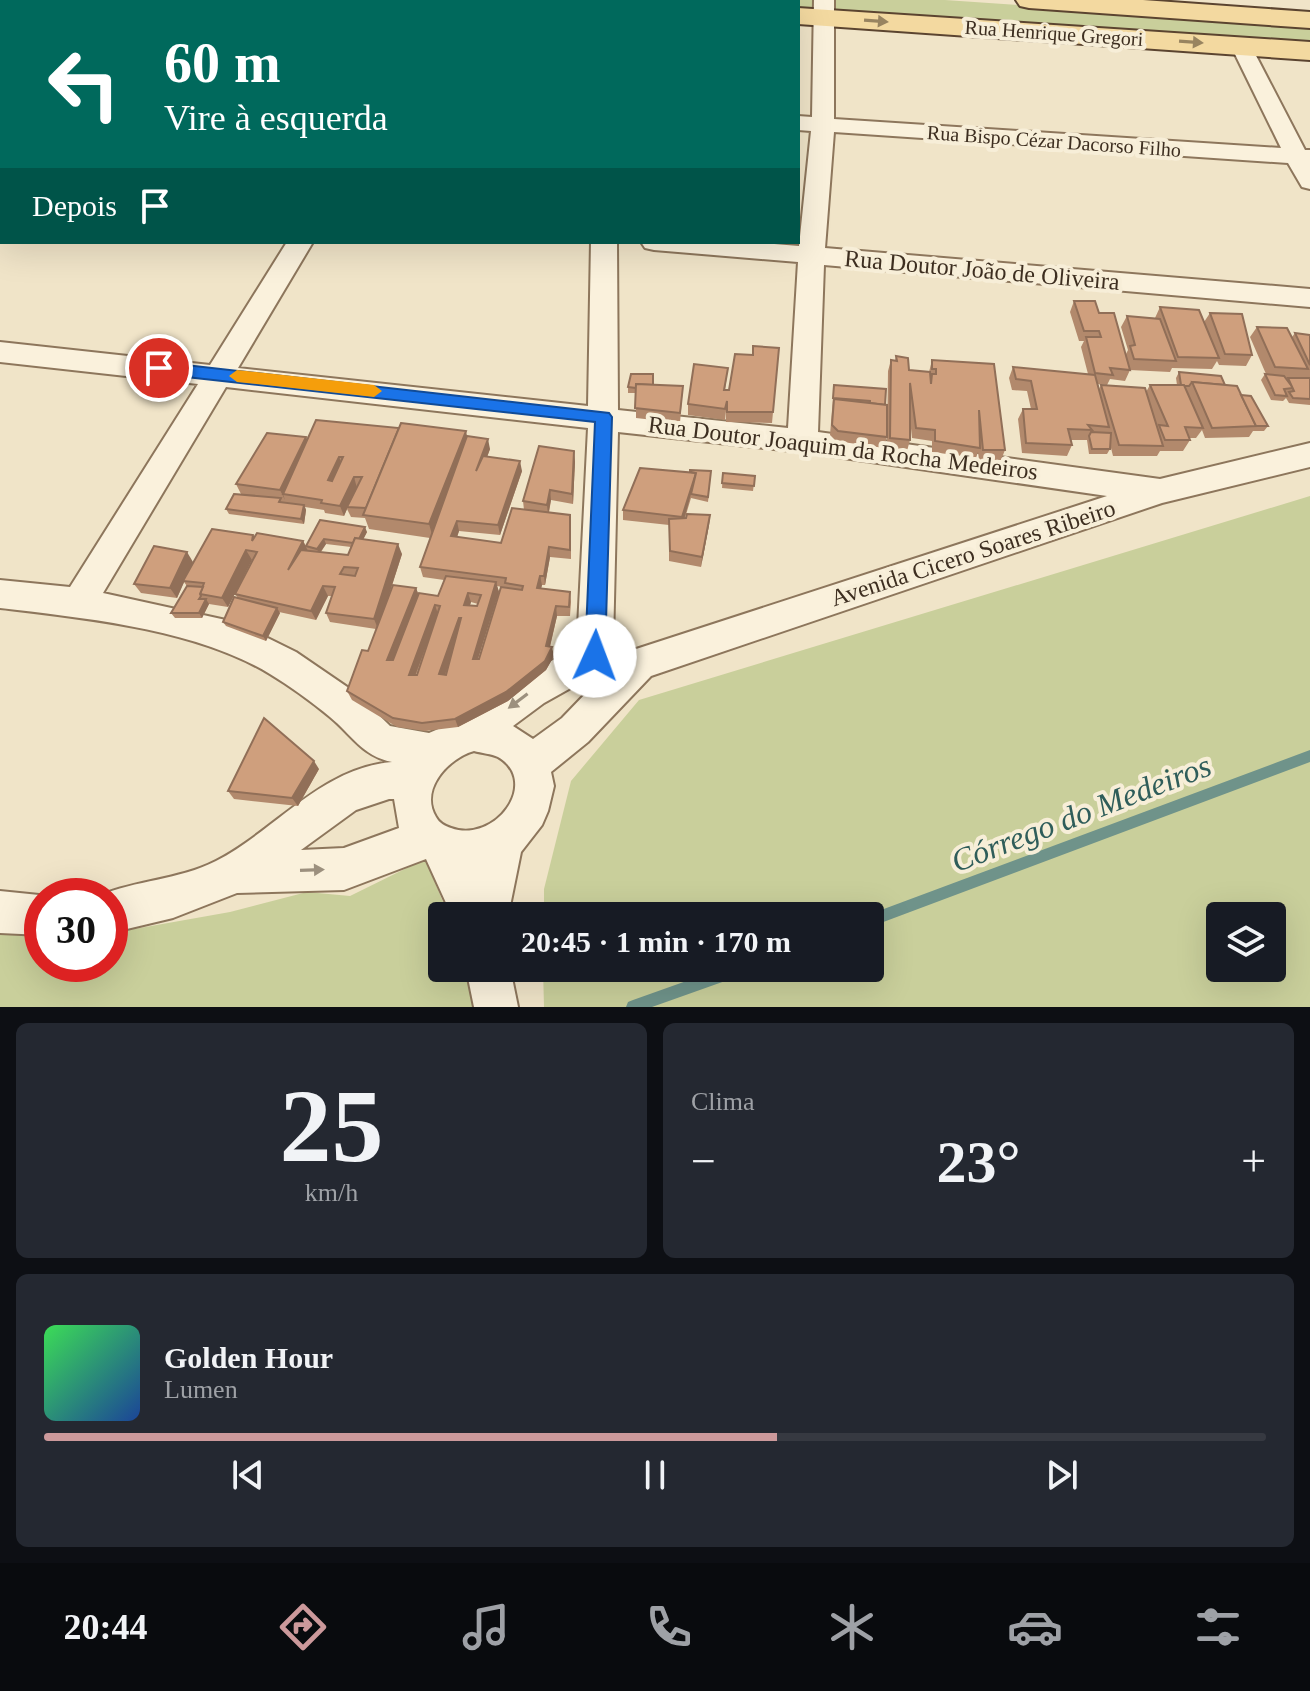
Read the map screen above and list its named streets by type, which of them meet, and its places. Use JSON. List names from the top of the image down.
{
  "streets": {
    "main road": ["Rua Henrique Gregori"],
    "street": [
      "Rua Bispo Cézar Dacorso Filho",
      "Rua Doutor João de Oliveira",
      "Rua Doutor Joaquim da Rocha Medeiros",
      "Avenida Cicero Soares Ribeiro"
    ]
  },
  "crossings": [
    ["Rua Doutor Joaquim da Rocha Medeiros", "Avenida Cicero Soares Ribeiro"]
  ],
  "water": ["Córrego do Medeiros"],
  "page": {
    "turn": ["60 m", "Vire à esquerda"],
    "then": "Depois",
    "limit": "30",
    "trip": "20:45 · 1 min · 170 m",
    "tile": [
      ["25", "km/h"],
      "Clima"
    ],
    "heat": ["−", "23°", "+"],
    "song": ["Golden Hour", "Lumen"],
    "tabs": "20:44"
  }
}
